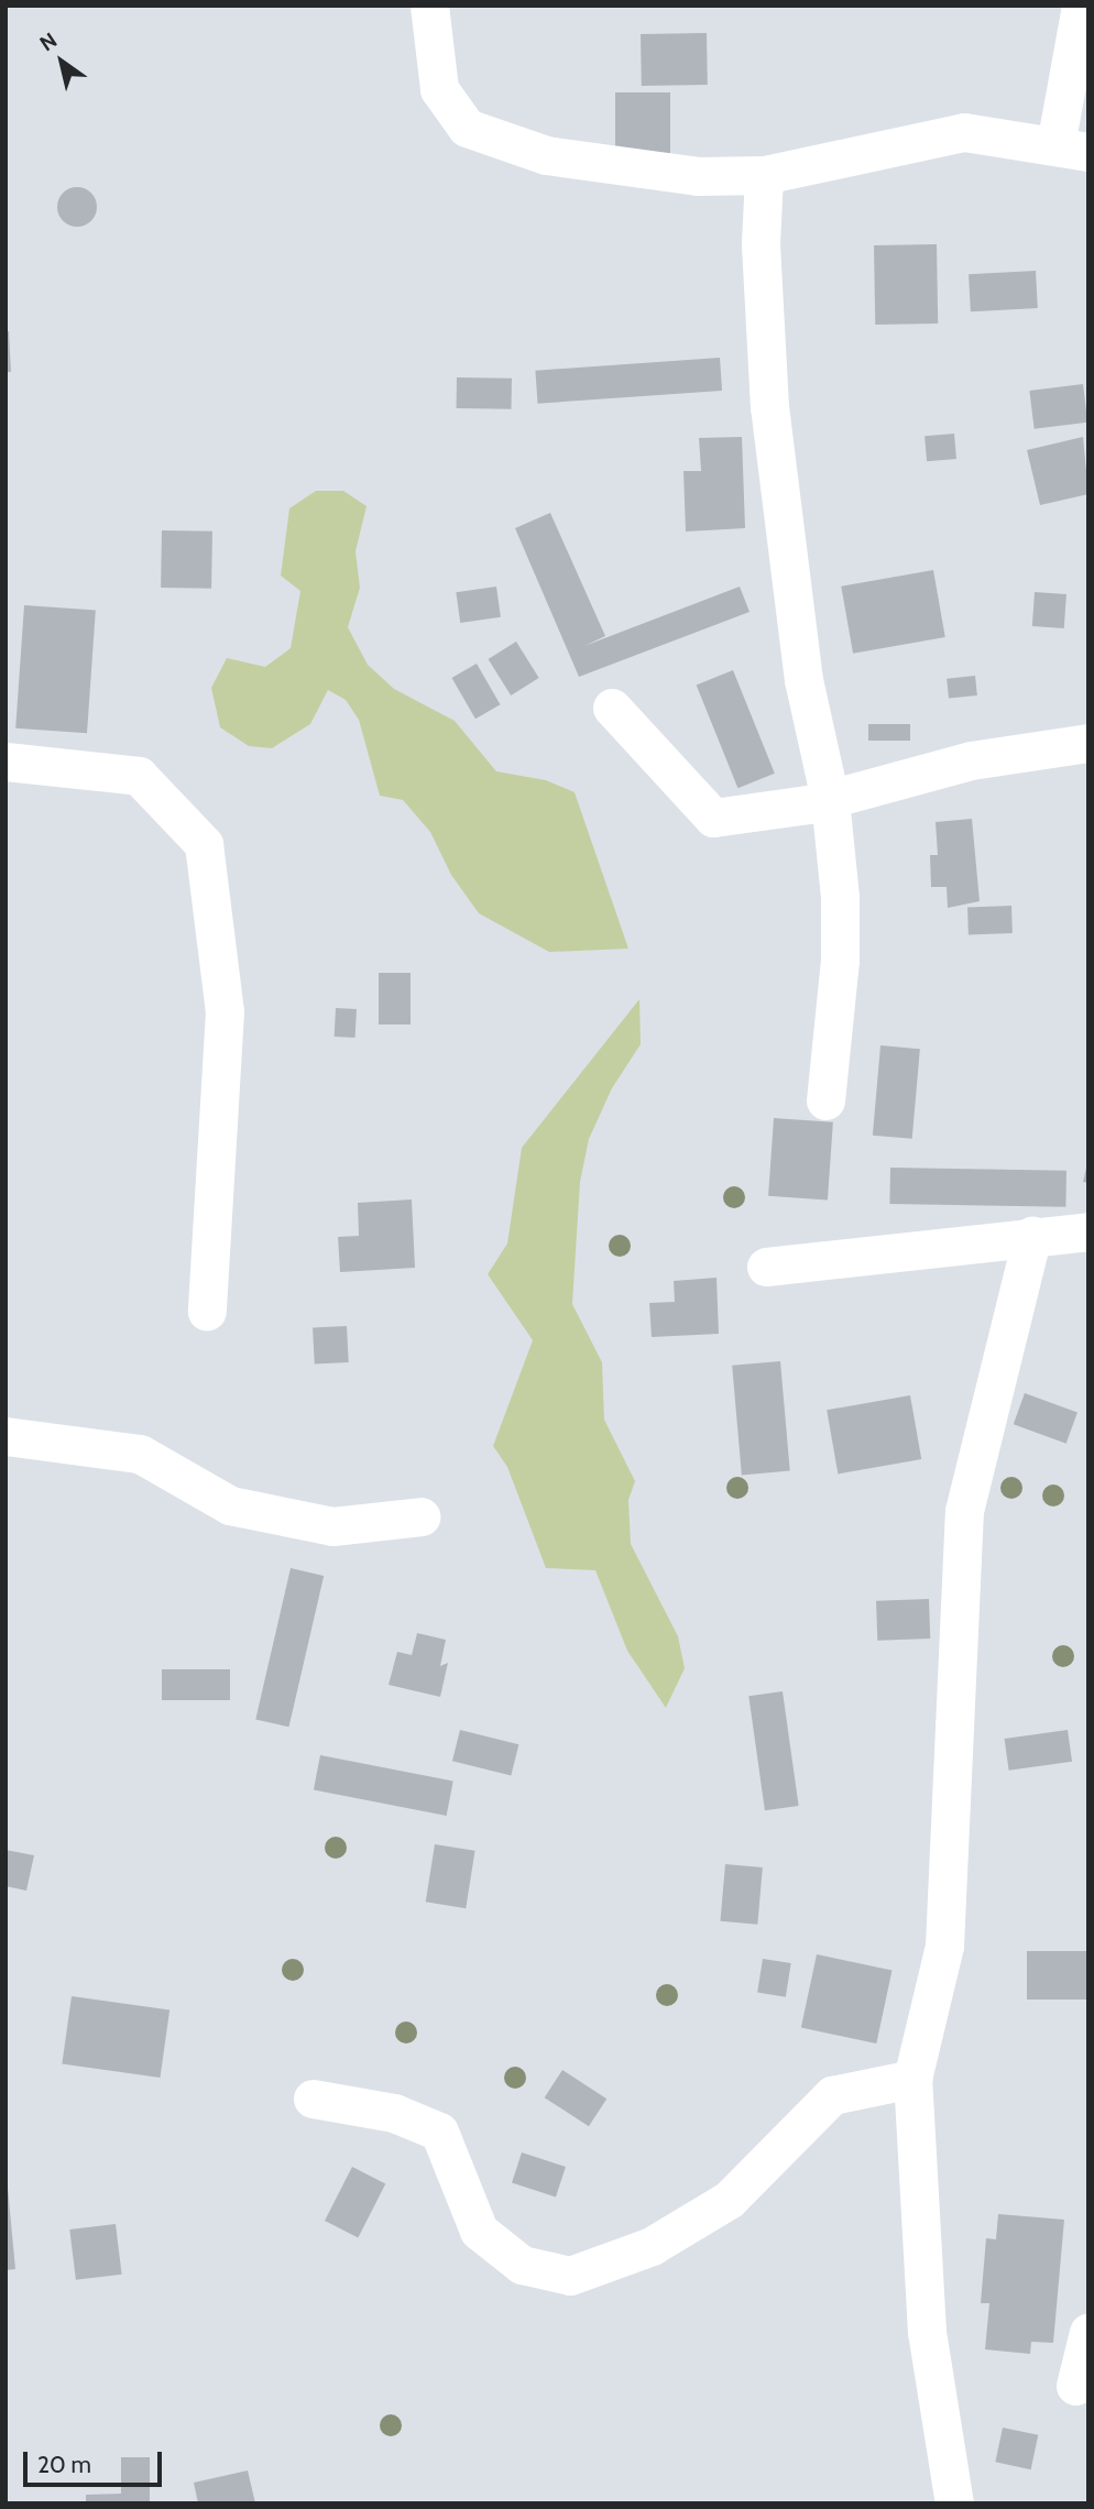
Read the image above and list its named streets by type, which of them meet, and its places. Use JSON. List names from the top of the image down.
{
  "scale_bar": "20 m",
  "north": "top left"
}
